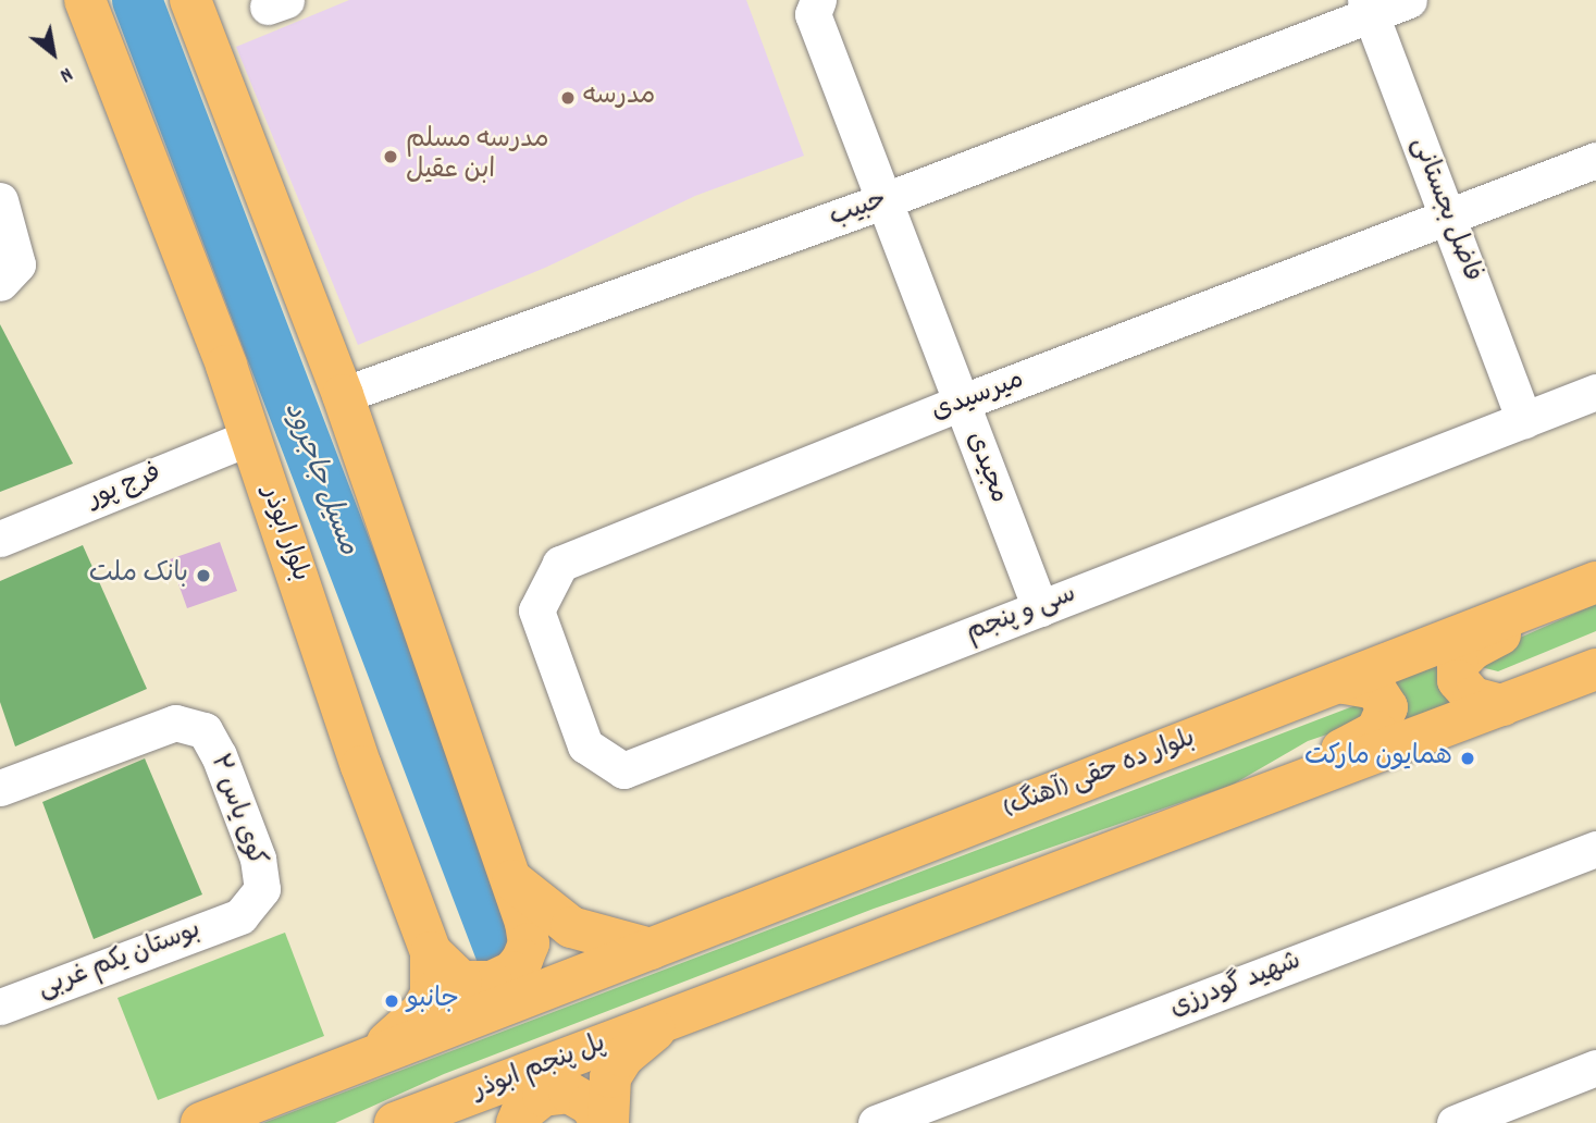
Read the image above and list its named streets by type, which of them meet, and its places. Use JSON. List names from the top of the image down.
{
  "streets": {
    "main road": ["بلوار ابوذر", "بلوار ده حقی (آهنگ)", "پل پنجم ابوذر"],
    "street": [
      "حبیب",
      "فاضل بجستانی",
      "میرسیدی",
      "مجیدی",
      "فرج پور",
      "سی و پنجم",
      "کوی یاس ۲",
      "بوستان یکم غربی",
      "شهید گودرزی"
    ]
  },
  "crossings": [
    ["حبیب", "فاضل بجستانی"],
    ["حبیب", "مجیدی"],
    ["فاضل بجستانی", "میرسیدی"],
    ["فاضل بجستانی", "سی و پنجم"],
    ["میرسیدی", "مجیدی"],
    ["میرسیدی", "سی و پنجم"],
    ["مجیدی", "سی و پنجم"],
    ["فرج پور", "بلوار ابوذر"],
    ["بلوار ابوذر", "بلوار ده حقی (آهنگ)"],
    ["کوی یاس ۲", "بوستان یکم غربی"]
  ],
  "water": ["مسیل جاجرود"],
  "places": [
    "مدرسه",
    "مدرسه مسلم ابن عقیل",
    "بانک ملت",
    "همایون مارکت",
    "جانبو"
  ],
  "north": "bottom right"
}
